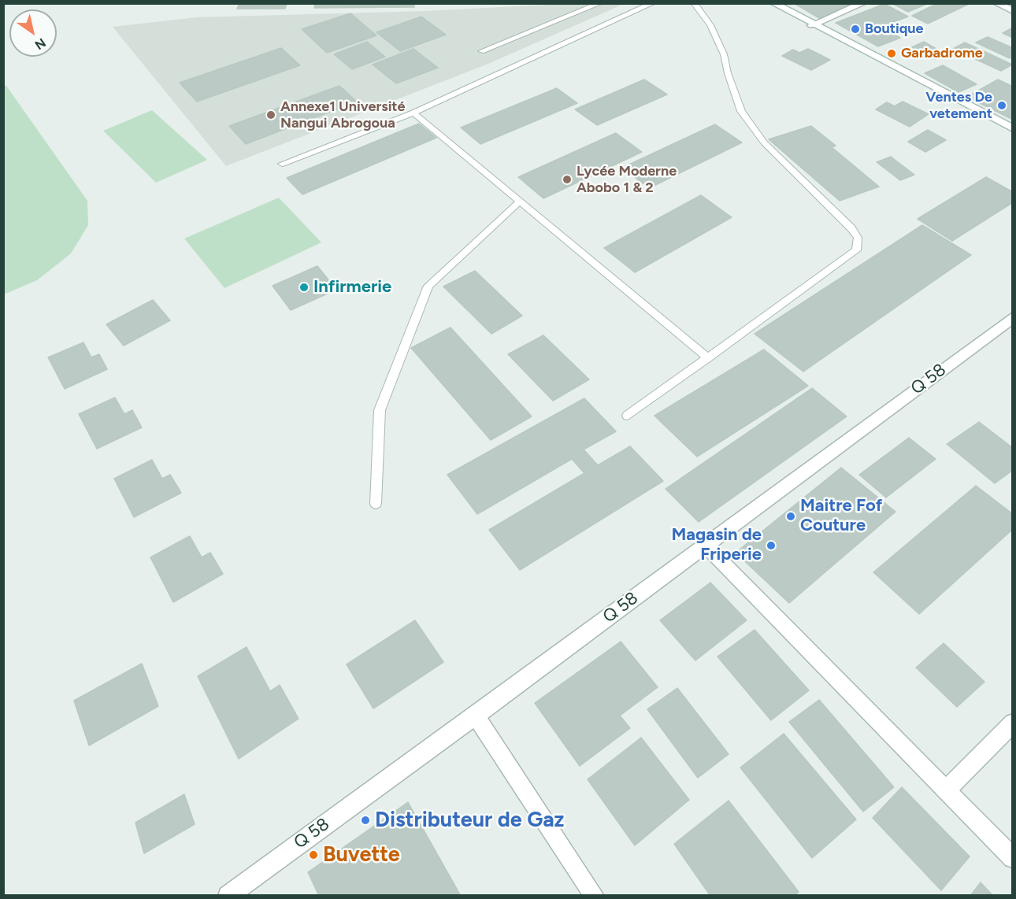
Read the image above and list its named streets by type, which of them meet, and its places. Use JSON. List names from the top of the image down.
{
  "streets": {
    "street": ["Q 58"]
  },
  "places": [
    "Boutique",
    "Garbadrome",
    "Ventes De vetement",
    "Annexe1 Université Nangui Abrogoua",
    "Lycée Moderne Abobo 1 & 2",
    "Infirmerie",
    "Maitre Fof Couture",
    "Magasin de Friperie",
    "Distributeur de Gaz",
    "Buvette"
  ],
  "north": "bottom right"
}
